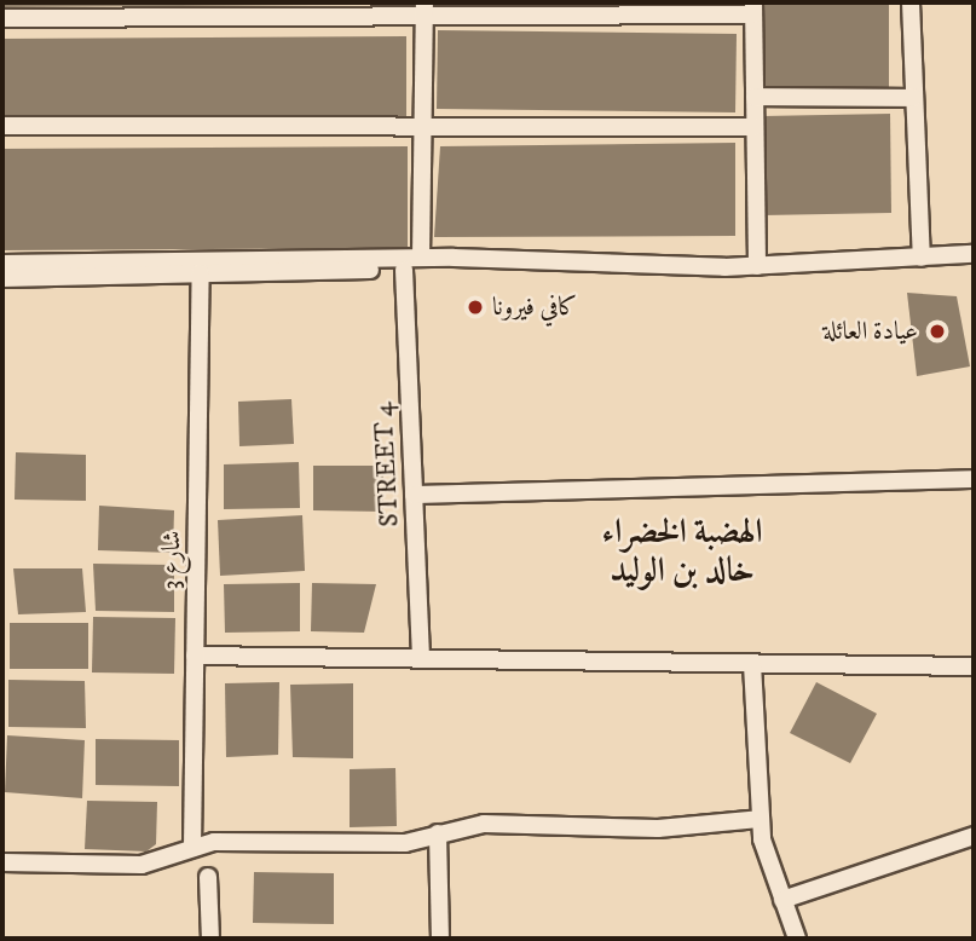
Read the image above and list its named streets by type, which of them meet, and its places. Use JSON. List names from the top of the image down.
{
  "streets": {
    "street": ["STREET 4", "شارع 3"]
  },
  "districts": ["الهضبة الخضراء خالد بن الوليد"],
  "places": ["كافي فيرونا", "عيادة العائلة"]
}
